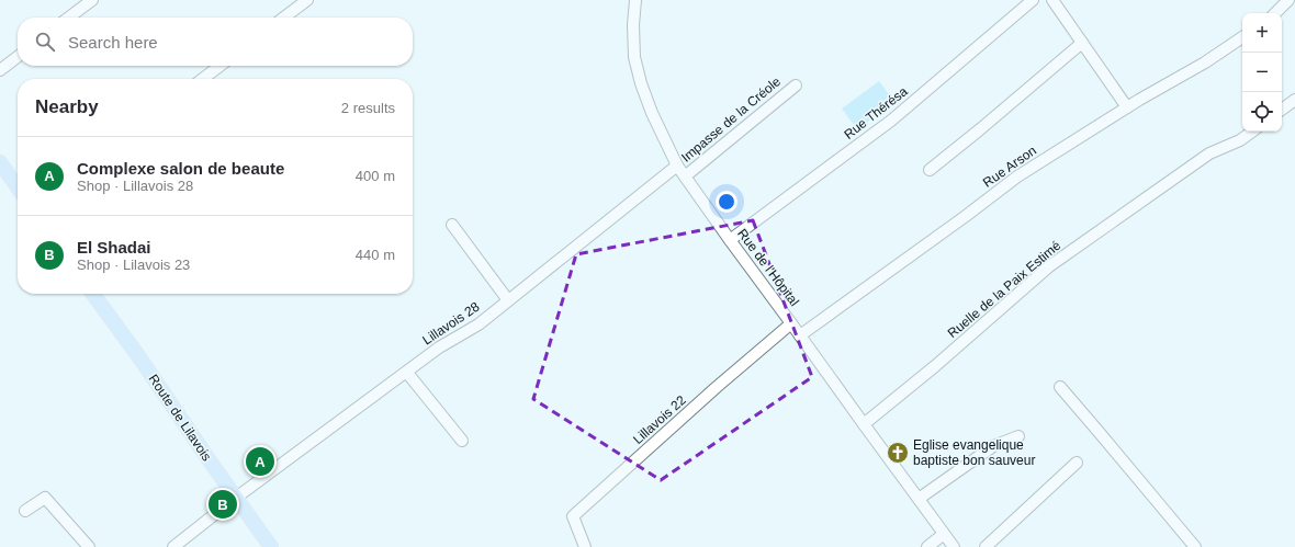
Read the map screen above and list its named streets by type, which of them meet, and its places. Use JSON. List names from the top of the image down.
{
  "streets": {
    "main road": ["Route de Lilavois"],
    "street": [
      "Rue Thérésa",
      "Impasse de la Créole",
      "Rue Arson",
      "Rue de l'Hôpital",
      "Ruelle de la Paix Estimé",
      "Lillavois 28",
      "Lillavois 22"
    ]
  },
  "crossings": [
    ["Rue Thérésa", "Rue de l'Hôpital"],
    ["Impasse de la Créole", "Rue de l'Hôpital"],
    ["Rue Arson", "Rue de l'Hôpital"],
    ["Rue de l'Hôpital", "Ruelle de la Paix Estimé"],
    ["Rue de l'Hôpital", "Lillavois 28"],
    ["Rue de l'Hôpital", "Lillavois 22"],
    ["Lillavois 28", "Route de Lilavois"]
  ],
  "places": {
    "church": ["Eglise evangelique baptiste bon sauveur"]
  },
  "page": {
    "map_buttons": ["+", "−"],
    "search": "Search here",
    "heading": ["Nearby", "2 results"],
    "list": [
      {
        "mark": "A",
        "name": "Complexe salon de beaute",
        "note": "Shop · Lillavois 28",
        "value": "400 m"
      },
      {
        "mark": "B",
        "name": "El Shadai",
        "note": "Shop · Lilavois 23",
        "value": "440 m"
      }
    ],
    "pins": ["A", "B"]
  }
}
